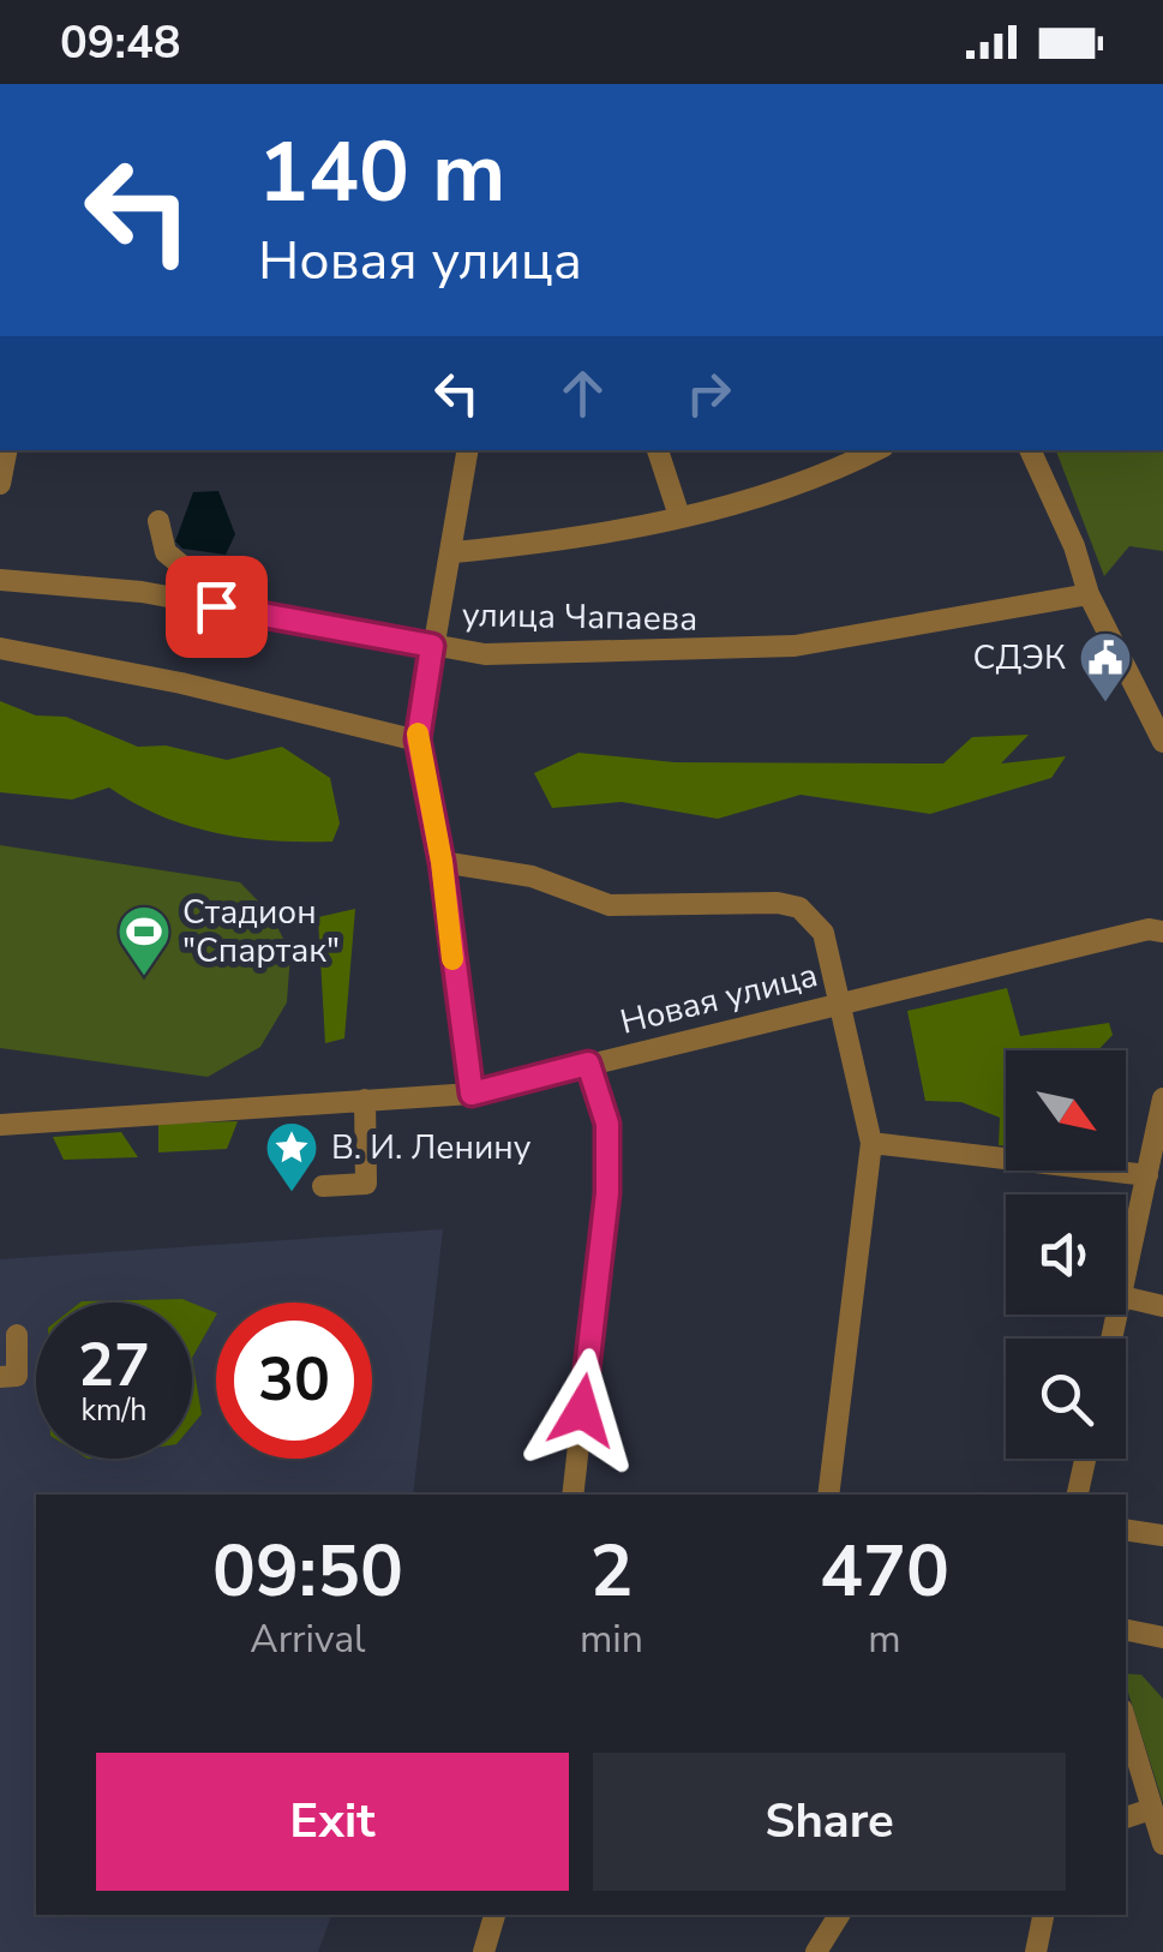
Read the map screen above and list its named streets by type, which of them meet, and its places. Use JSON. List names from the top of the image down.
{
  "streets": {
    "street": ["улица Чапаева", "Новая улица"]
  },
  "places": {
    "public building": ["СДЭК"],
    "sports": ["Стадион \"Спартак\""],
    "place": ["В. И. Ленину"]
  },
  "north": "bottom right",
  "page": {
    "status": "09:48",
    "turn": ["140 m", "Новая улица"],
    "speed": "27 km/h",
    "limit": "30",
    "eta": [
      "09:50",
      "Arrival",
      "2",
      "min",
      "470",
      "m"
    ],
    "buttons": ["Exit", "Share"]
  }
}
